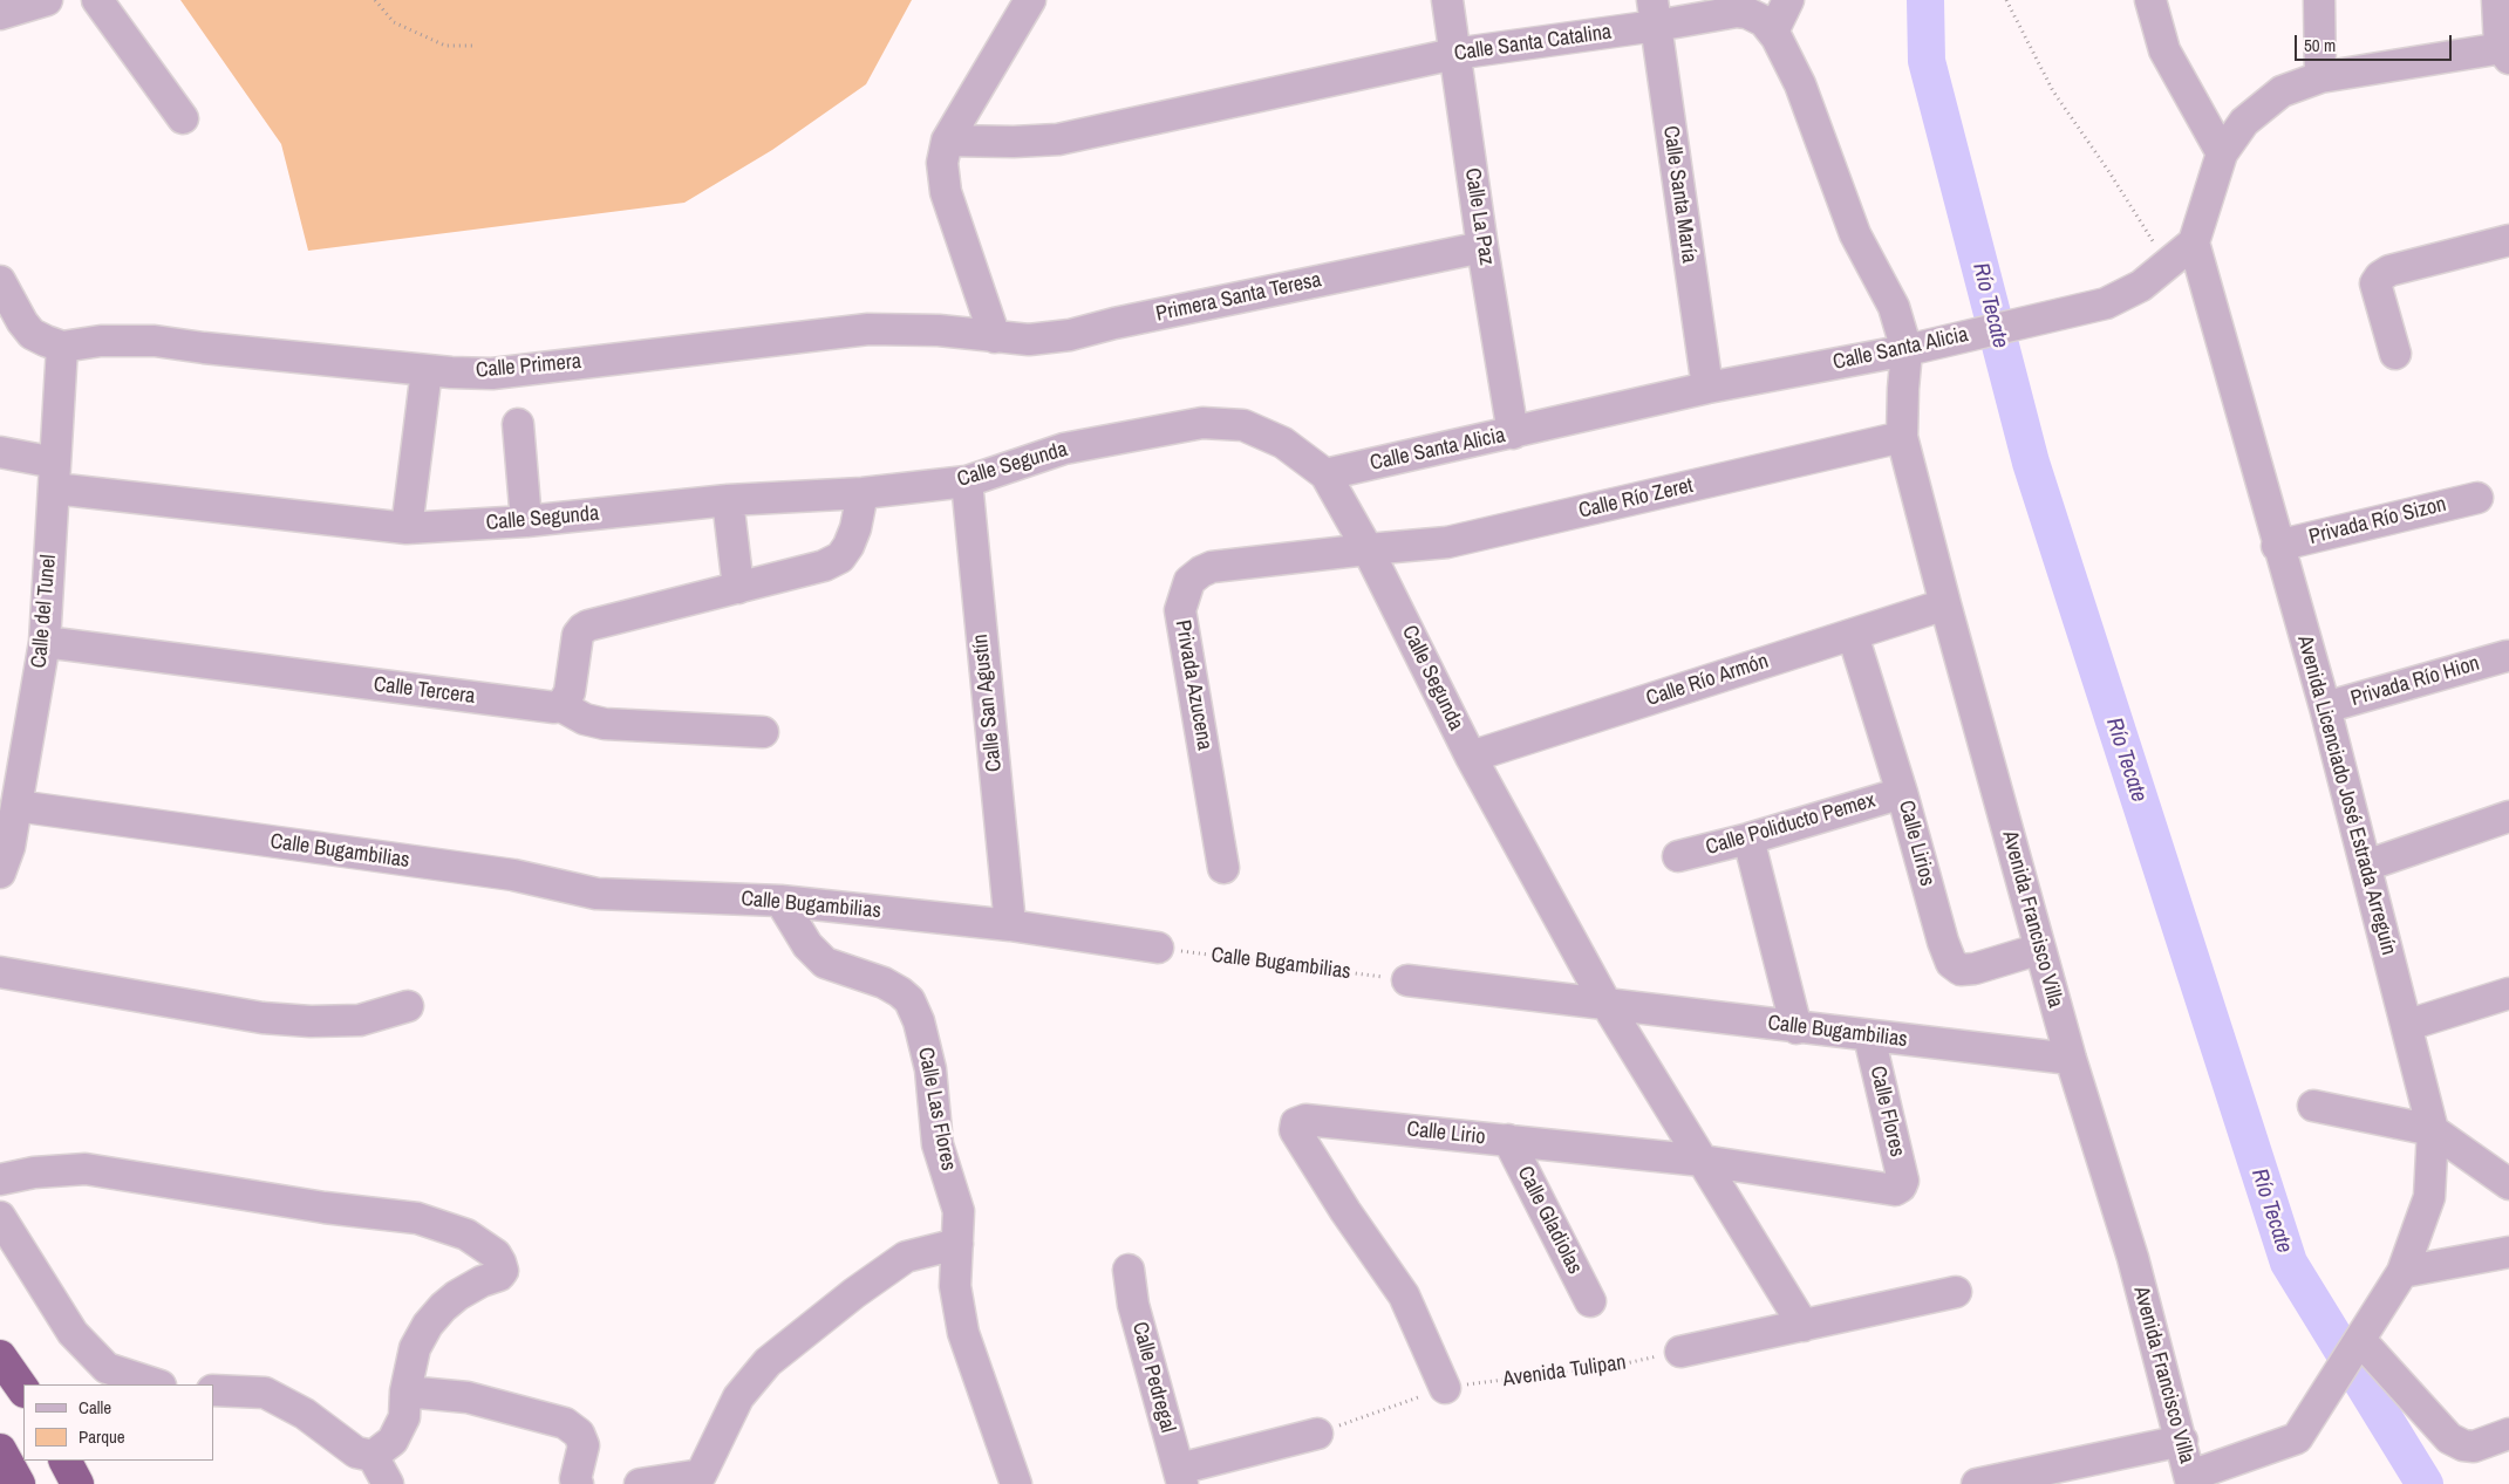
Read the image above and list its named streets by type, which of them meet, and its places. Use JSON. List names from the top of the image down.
{
  "streets": {
    "street": [
      "Calle Santa Catalina",
      "Calle Santa María",
      "Calle La Paz",
      "Primera Santa Teresa",
      "Calle Santa Alicia",
      "Calle Primera",
      "Calle Segunda",
      "Calle Río Zeret",
      "Privada Río Sizon",
      "Calle del Tunel",
      "Calle Río Armón",
      "Privada Río Hion",
      "Privada Azucena",
      "Calle Tercera",
      "Calle San Agustín",
      "Avenida Licenciado José Estrada Arreguín",
      "Calle Poliducto Pemex",
      "Calle Lirios",
      "Calle Bugambilias",
      "Avenida Francisco Villa",
      "Calle Las Flores",
      "Calle Flores",
      "Calle Lirio",
      "Calle Gladiolas",
      "Calle Pedregal"
    ],
    "path": ["Avenida Tulipan"]
  },
  "crossings": [
    ["Calle Santa Catalina", "Calle Santa María"],
    ["Calle Santa Catalina", "Calle La Paz"],
    ["Calle Santa Catalina", "Calle Santa Alicia"],
    ["Calle Santa Catalina", "Avenida Francisco Villa"],
    ["Calle Santa María", "Calle Santa Alicia"],
    ["Calle La Paz", "Primera Santa Teresa"],
    ["Calle La Paz", "Calle Santa Alicia"],
    ["Primera Santa Teresa", "Calle Primera"],
    ["Calle Santa Alicia", "Calle Segunda"],
    ["Calle Santa Alicia", "Avenida Licenciado José Estrada Arreguín"],
    ["Calle Santa Alicia", "Avenida Francisco Villa"],
    ["Calle Primera", "Calle del Tunel"],
    ["Calle Segunda", "Calle Río Zeret"],
    ["Calle Segunda", "Calle del Tunel"],
    ["Calle Segunda", "Calle Río Armón"],
    ["Calle Segunda", "Privada Azucena"],
    ["Calle Segunda", "Calle San Agustín"],
    ["Calle Segunda", "Calle Bugambilias"],
    ["Calle Río Zeret", "Privada Azucena"],
    ["Calle Río Zeret", "Avenida Francisco Villa"],
    ["Privada Río Sizon", "Avenida Licenciado José Estrada Arreguín"],
    ["Calle del Tunel", "Calle Tercera"],
    ["Calle del Tunel", "Calle Bugambilias"],
    ["Calle Río Armón", "Calle Lirios"],
    ["Calle Río Armón", "Avenida Francisco Villa"],
    ["Privada Río Hion", "Avenida Licenciado José Estrada Arreguín"],
    ["Calle San Agustín", "Calle Bugambilias"],
    ["Avenida Licenciado José Estrada Arreguín", "Avenida Francisco Villa"],
    ["Calle Poliducto Pemex", "Calle Lirios"],
    ["Calle Lirios", "Avenida Francisco Villa"],
    ["Calle Bugambilias", "Avenida Francisco Villa"],
    ["Calle Bugambilias", "Calle Las Flores"],
    ["Calle Bugambilias", "Calle Flores"],
    ["Calle Flores", "Calle Lirio"],
    ["Calle Lirio", "Calle Gladiolas"],
    ["Calle Lirio", "Avenida Tulipan"]
  ],
  "water": ["Río Tecate"],
  "legend": ["Calle", "Parque"],
  "scale_bar": "50 m"
}
